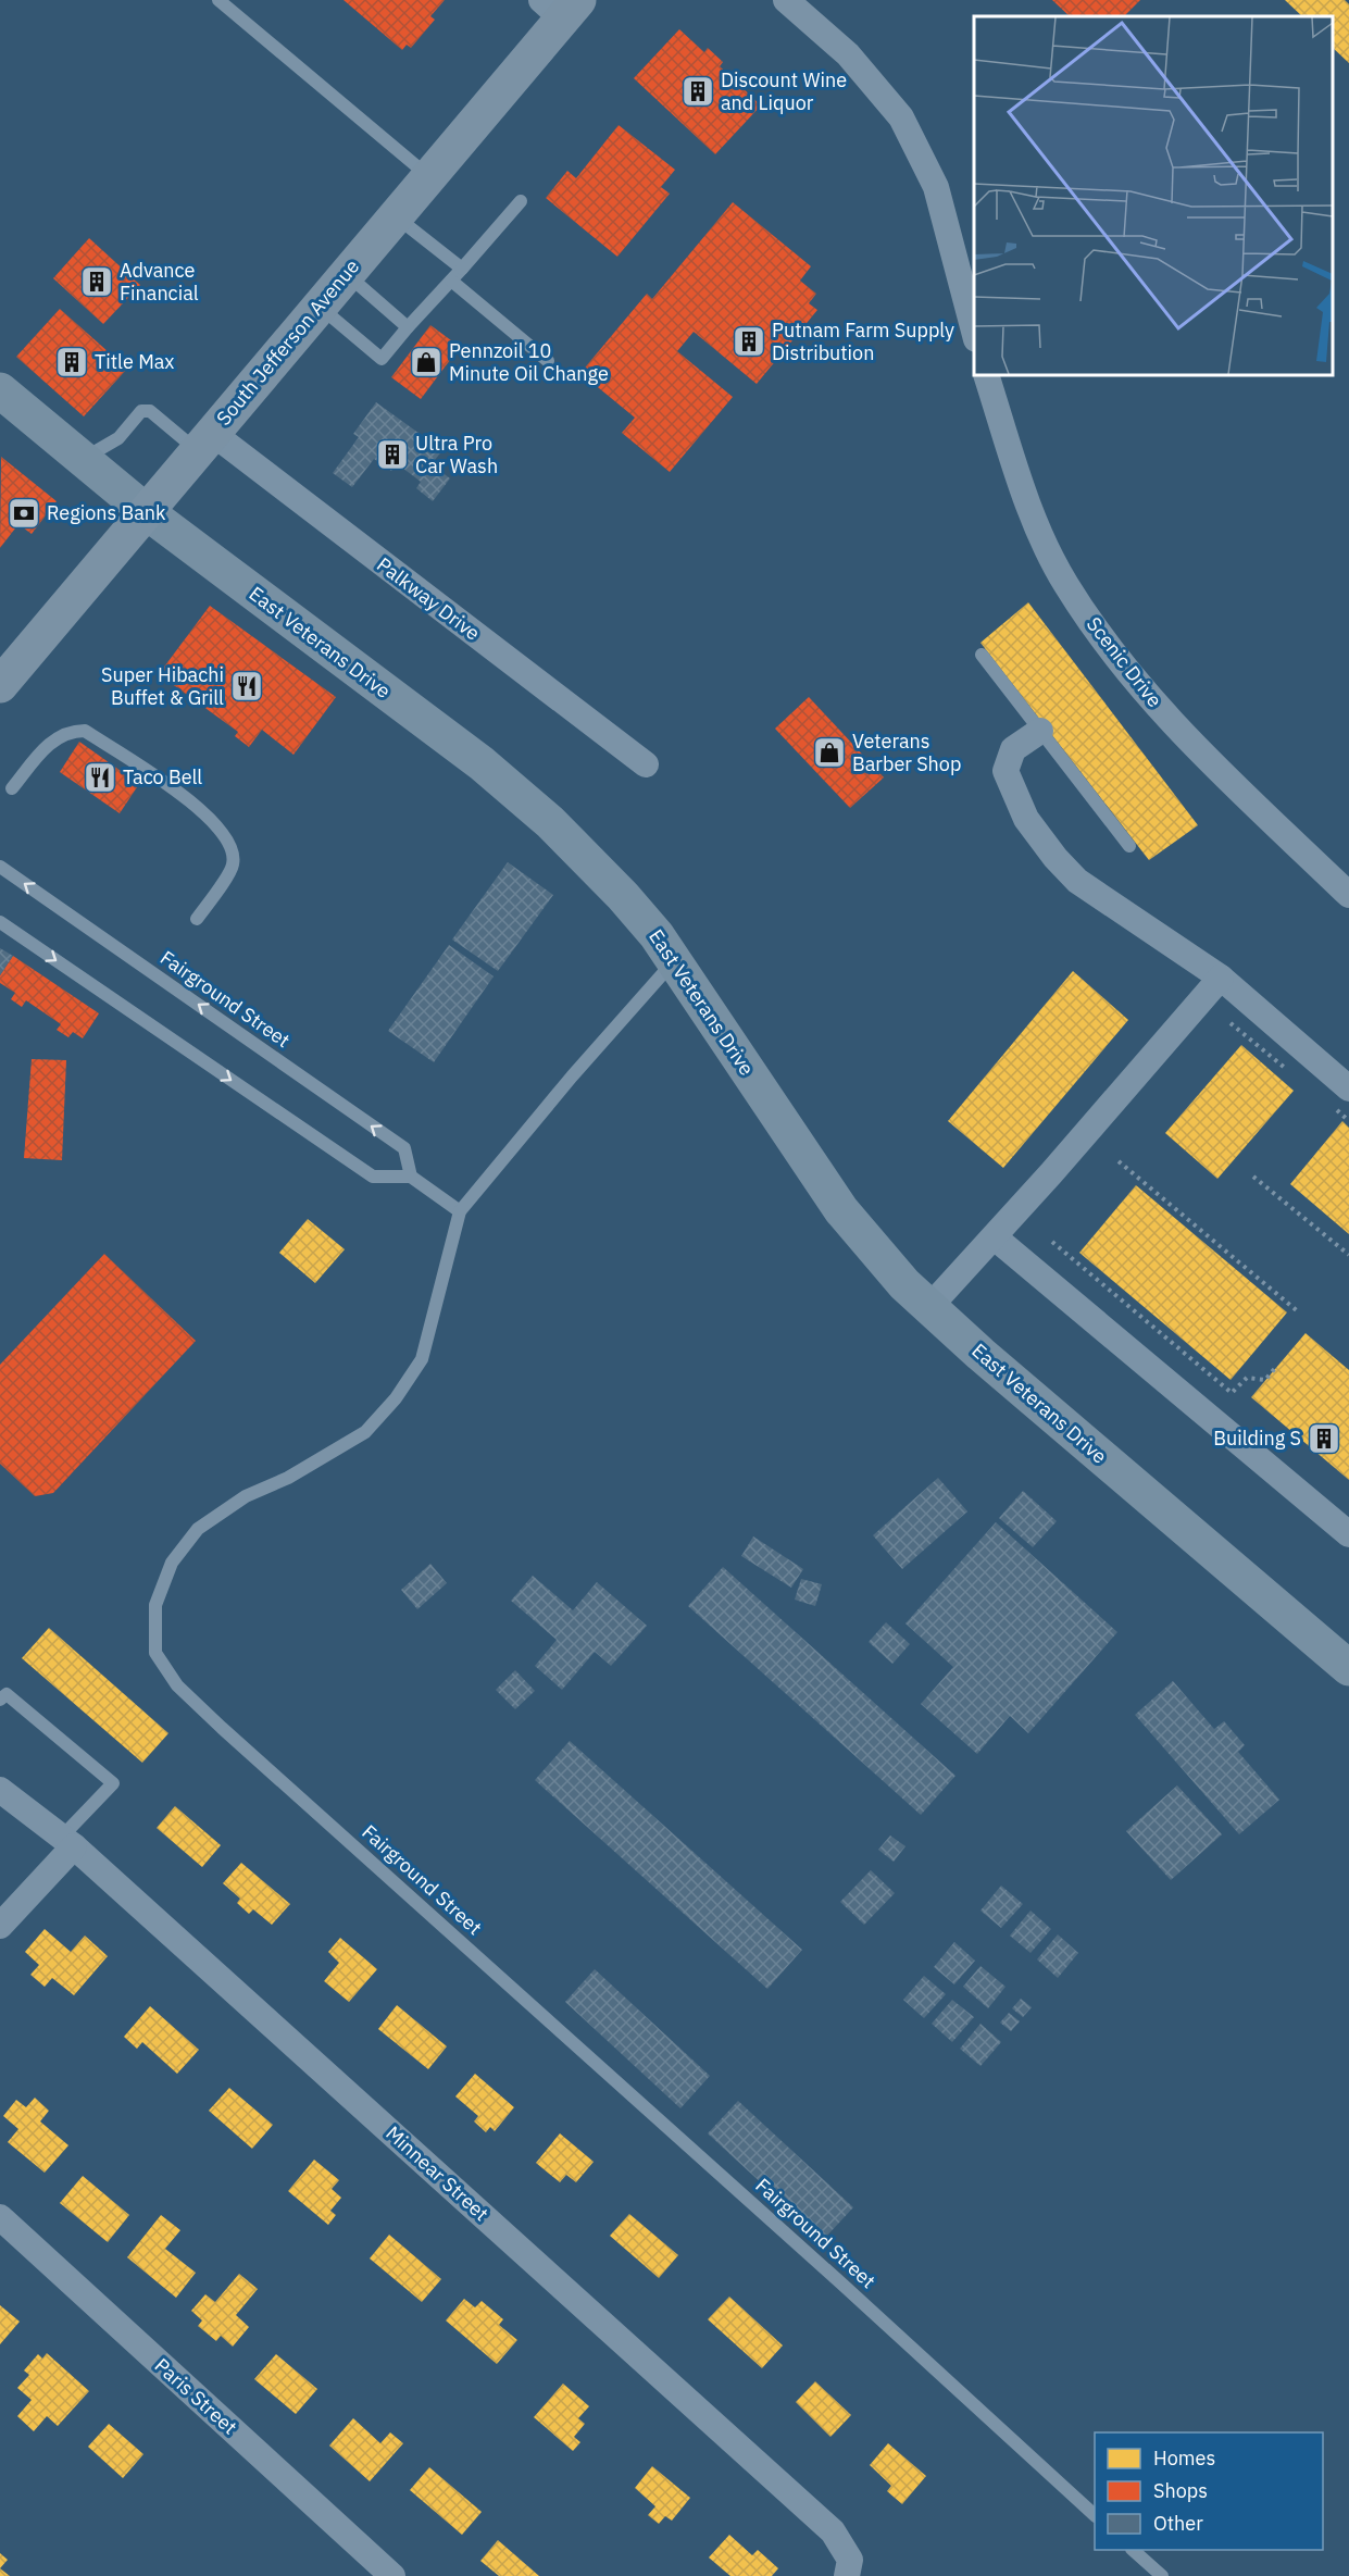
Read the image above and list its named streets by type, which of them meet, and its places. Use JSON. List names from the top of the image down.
{
  "streets": {
    "main road": ["South Jefferson Avenue"],
    "street": [
      "Palkway Drive",
      "East Veterans Drive",
      "Scenic Drive",
      "Minnear Street",
      "Paris Street"
    ],
    "lane": ["Fairground Street"]
  },
  "crossings": [
    ["South Jefferson Avenue", "Palkway Drive"],
    ["South Jefferson Avenue", "East Veterans Drive"],
    ["East Veterans Drive", "Fairground Street"]
  ],
  "places": {
    "building": [
      "Discount Wine and Liquor",
      "Advance Financial",
      "Putnam Farm Supply Distribution",
      "Title Max",
      "Ultra Pro Car Wash",
      "Building S"
    ],
    "shop": ["Pennzoil 10 Minute Oil Change", "Veterans Barber Shop"],
    "bank": ["Regions Bank"],
    "restaurant": ["Super Hibachi Buffet & Grill", "Taco Bell"]
  },
  "legend": ["Homes", "Shops", "Other"]
}
